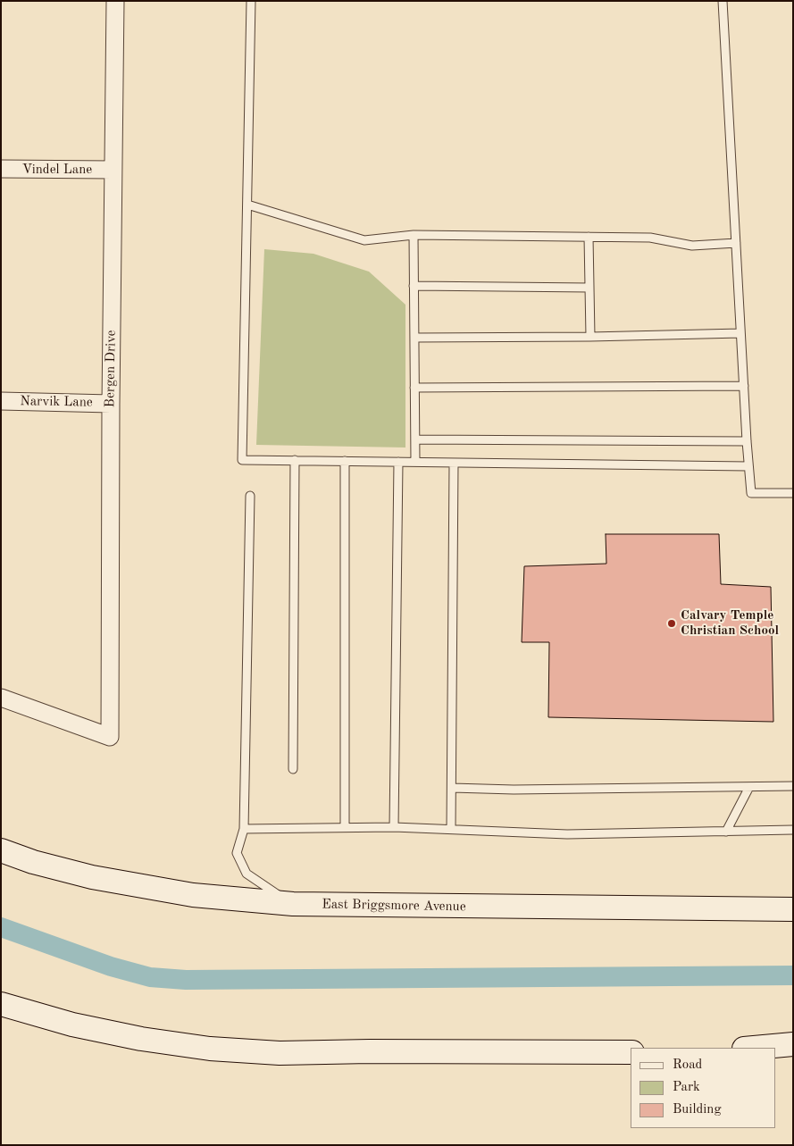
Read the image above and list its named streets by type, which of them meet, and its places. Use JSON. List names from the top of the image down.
{
  "streets": {
    "main road": ["East Briggsmore Avenue"],
    "street": ["Vindel Lane", "Bergen Drive", "Narvik Lane"]
  },
  "crossings": [
    ["Vindel Lane", "Bergen Drive"],
    ["Bergen Drive", "Narvik Lane"]
  ],
  "places": ["Calvary Temple Christian School"],
  "legend": ["Road", "Park", "Building"]
}
